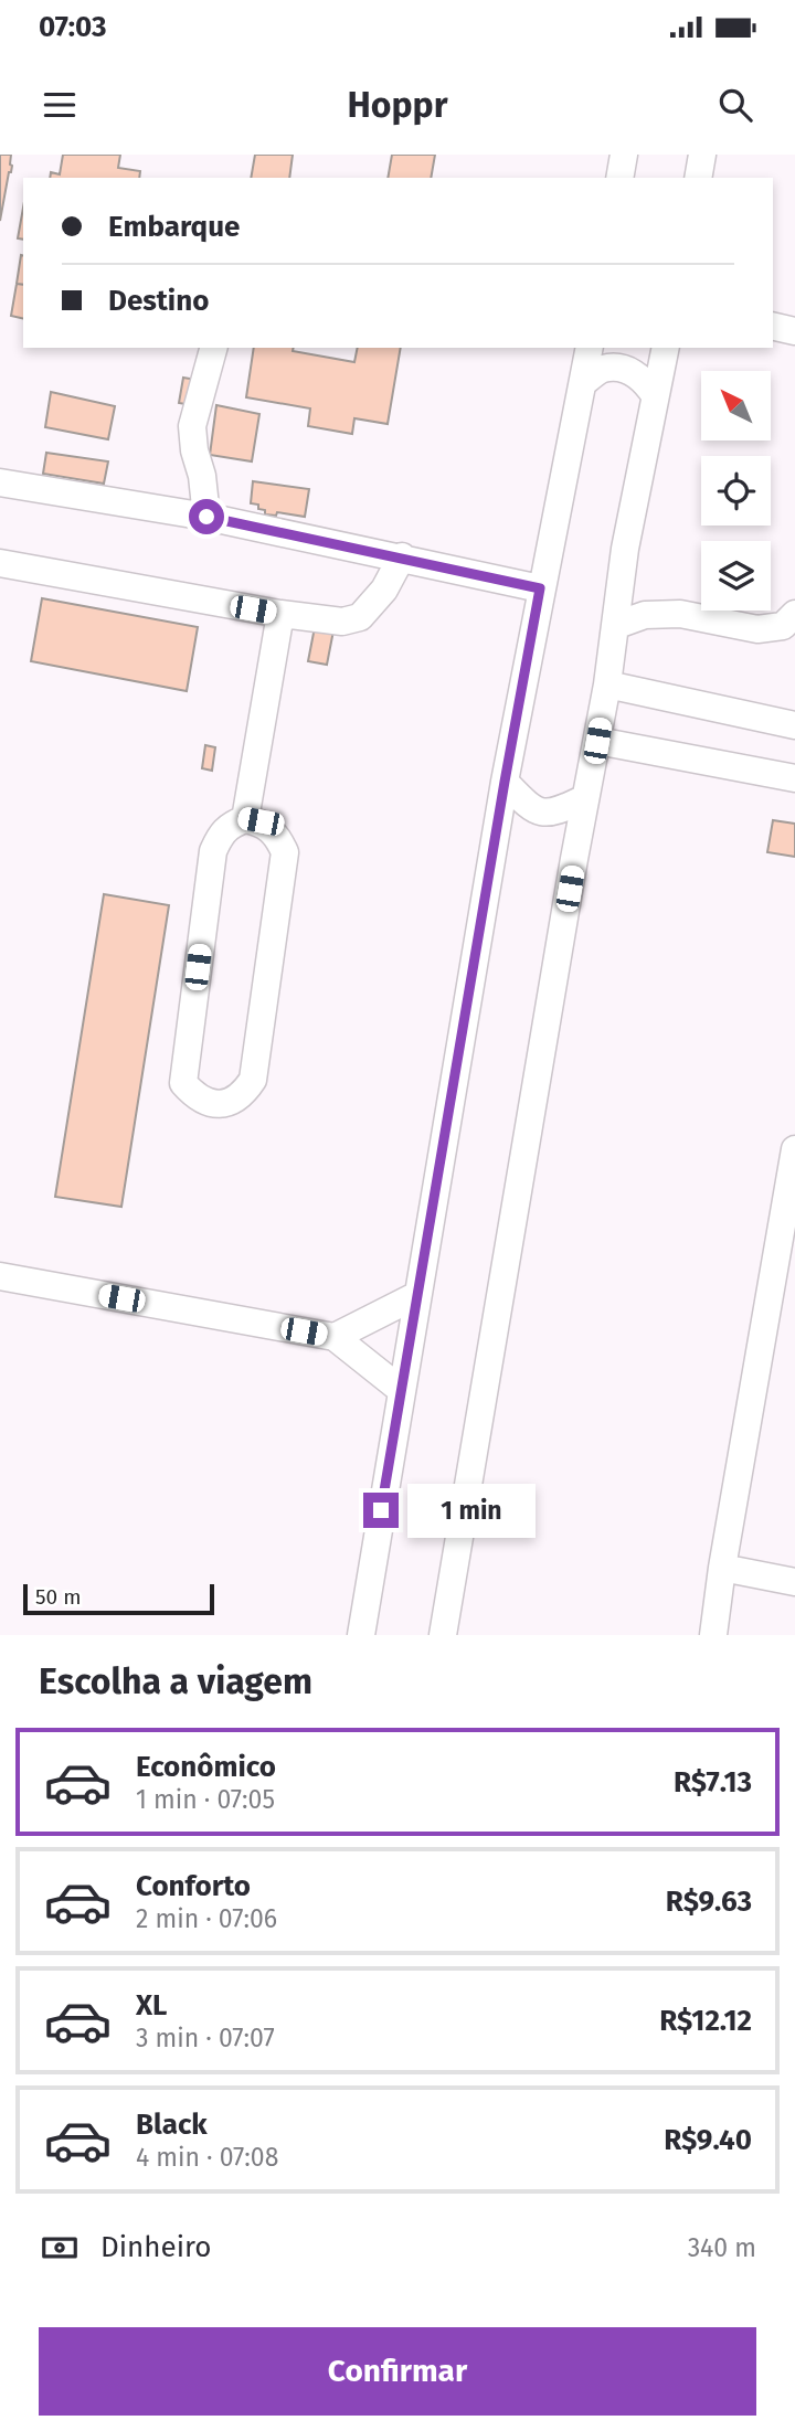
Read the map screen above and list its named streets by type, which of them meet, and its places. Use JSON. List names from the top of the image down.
{
  "scale_bar": "50 m",
  "north": "top left",
  "page": {
    "status": "07:03",
    "header": "Hoppr",
    "banner": ["Embarque", "Destino"],
    "bubble": "1 min",
    "scale": "50 m",
    "heading": "Escolha a viagem",
    "list": [
      {
        "name": "Econômico",
        "note": "1 min · 07:05",
        "value": "R$7.13"
      },
      {
        "name": "Conforto",
        "note": "2 min · 07:06",
        "value": "R$9.63"
      },
      {
        "name": "XL",
        "note": "3 min · 07:07",
        "value": "R$12.12"
      },
      {
        "name": "Black",
        "note": "4 min · 07:08",
        "value": "R$9.40"
      }
    ],
    "pay": ["Dinheiro", "340 m"],
    "buttons": "Confirmar"
  }
}
